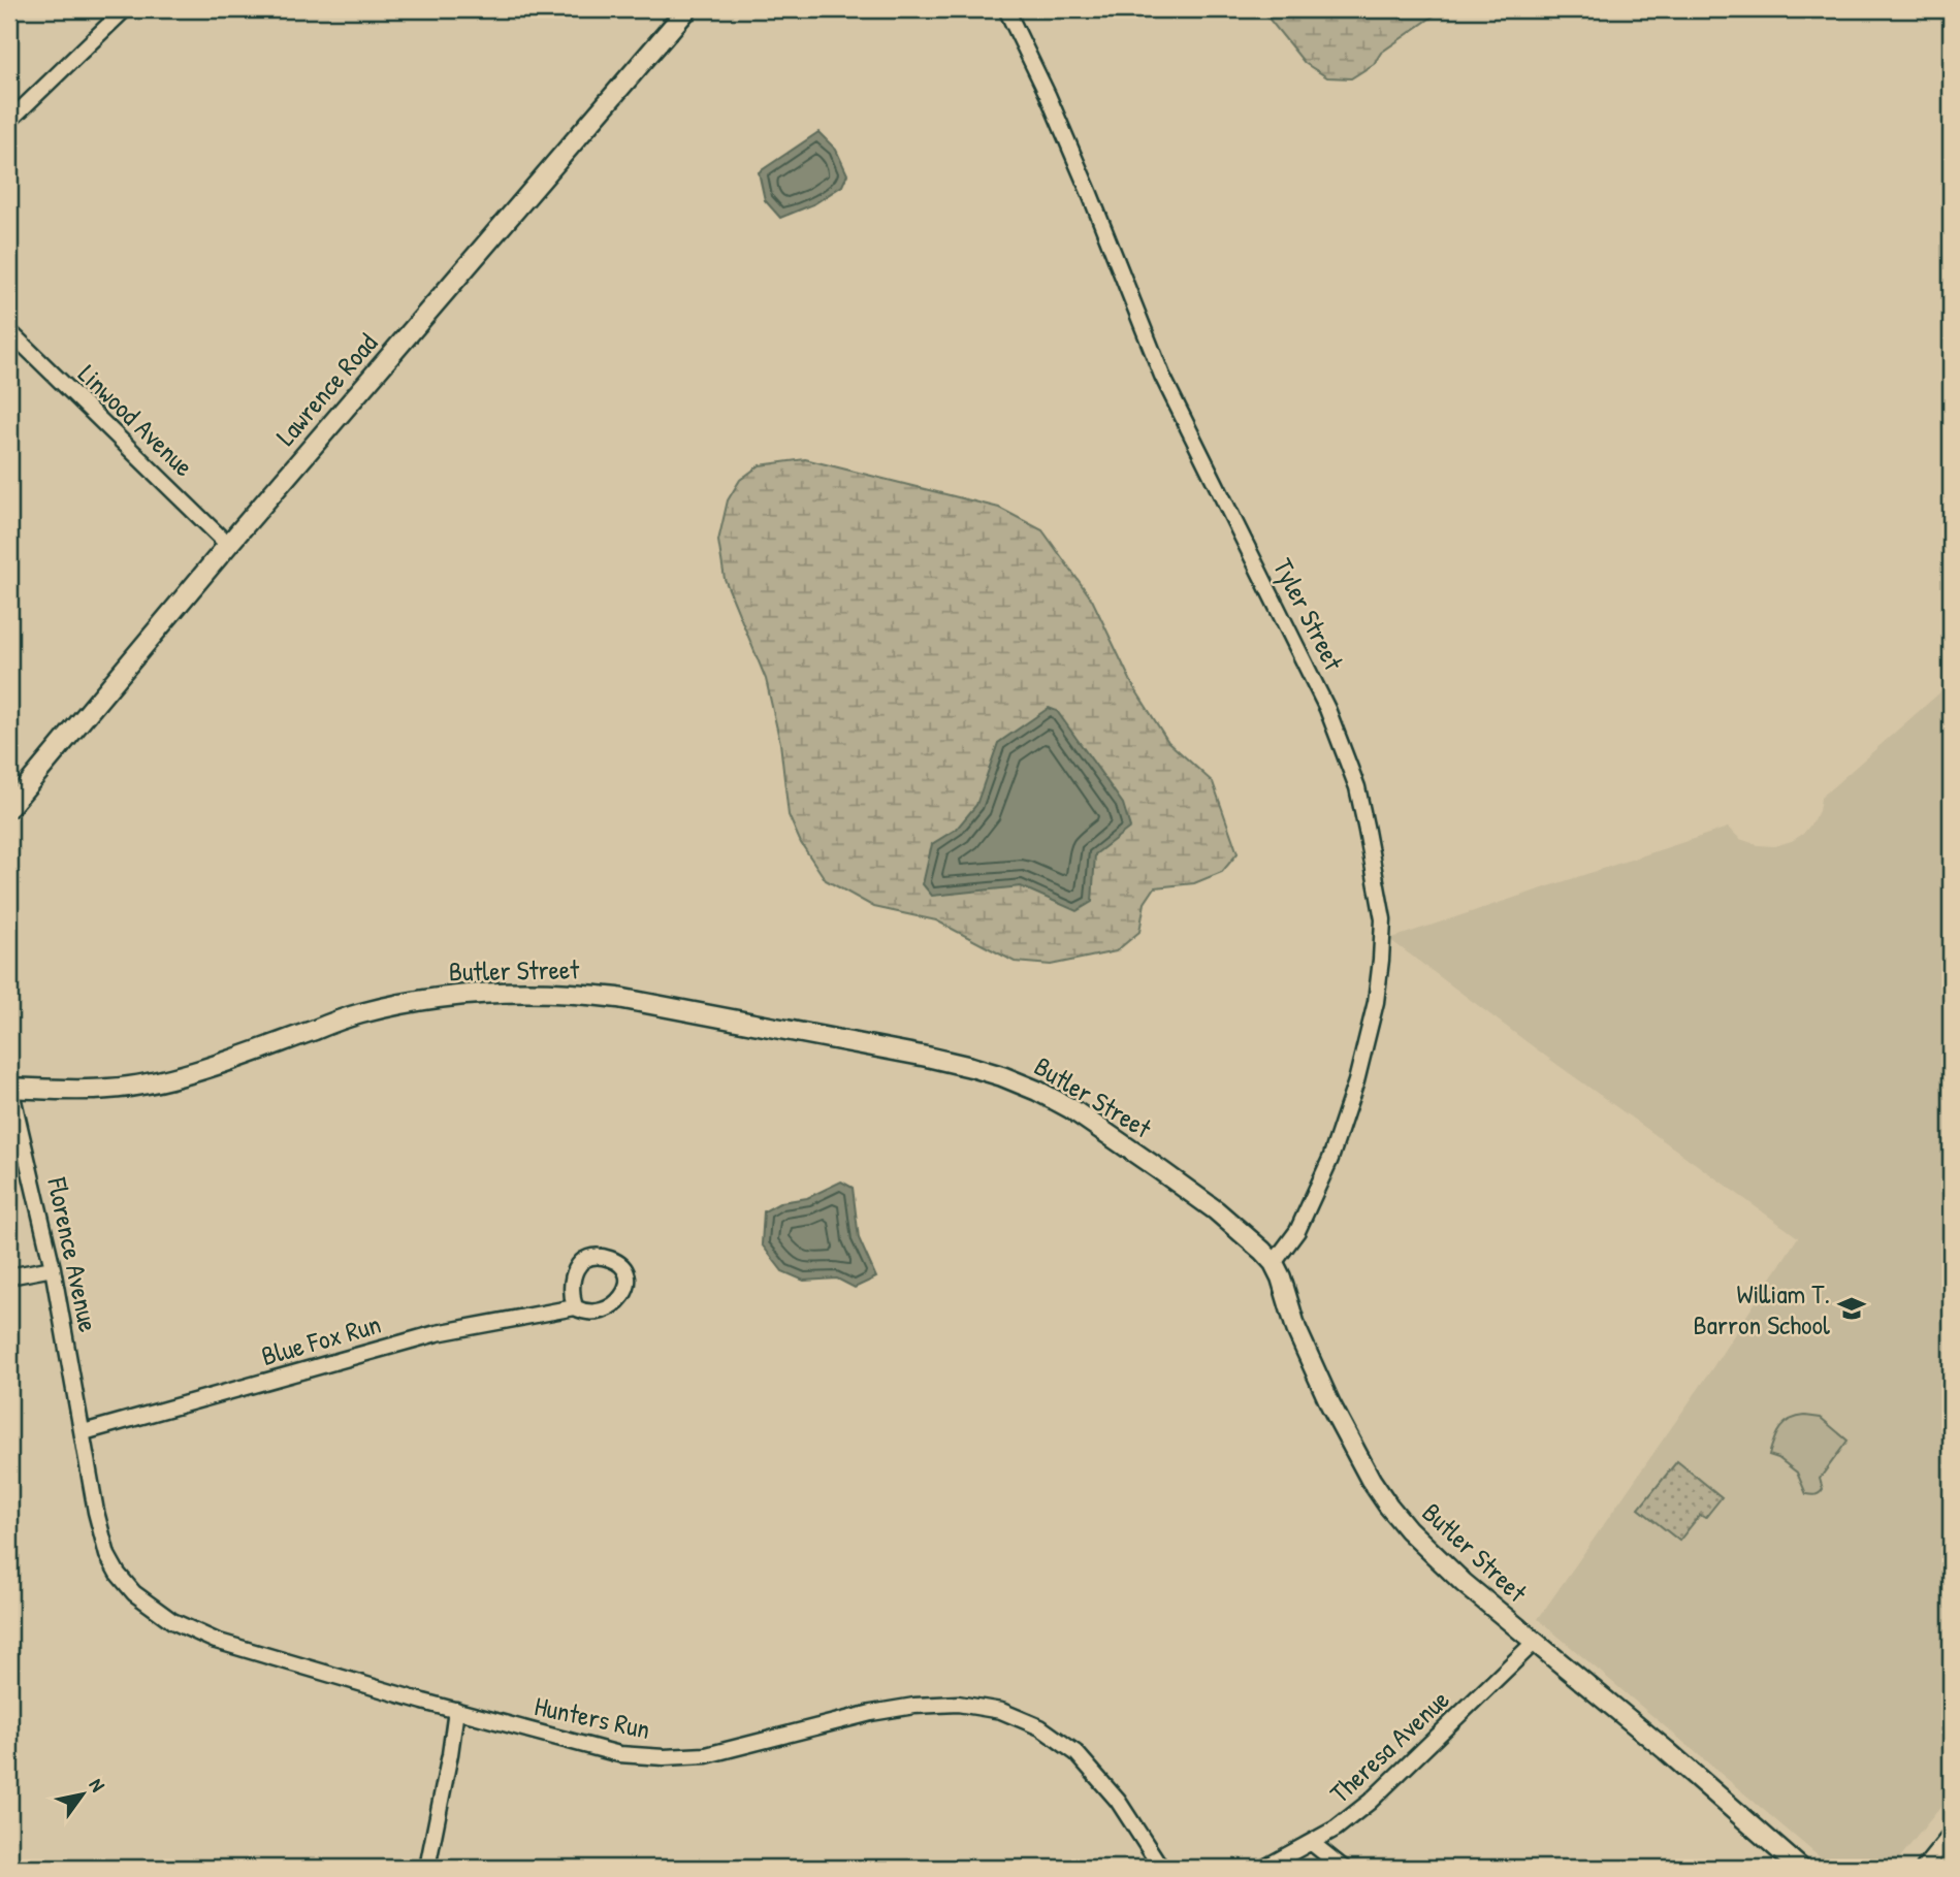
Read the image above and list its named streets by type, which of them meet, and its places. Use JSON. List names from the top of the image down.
{
  "streets": {
    "street": [
      "Lawrence Road",
      "Linwood Avenue",
      "Tyler Street",
      "Butler Street",
      "Florence Avenue",
      "Blue Fox Run",
      "Hunters Run",
      "Theresa Avenue"
    ]
  },
  "crossings": [
    ["Lawrence Road", "Linwood Avenue"],
    ["Tyler Street", "Butler Street"],
    ["Butler Street", "Florence Avenue"],
    ["Butler Street", "Theresa Avenue"],
    ["Florence Avenue", "Blue Fox Run"],
    ["Florence Avenue", "Hunters Run"],
    ["Blue Fox Run", "Hunters Run"]
  ],
  "places": {
    "school or university": ["William T. Barron School"]
  },
  "north": "top right"
}
